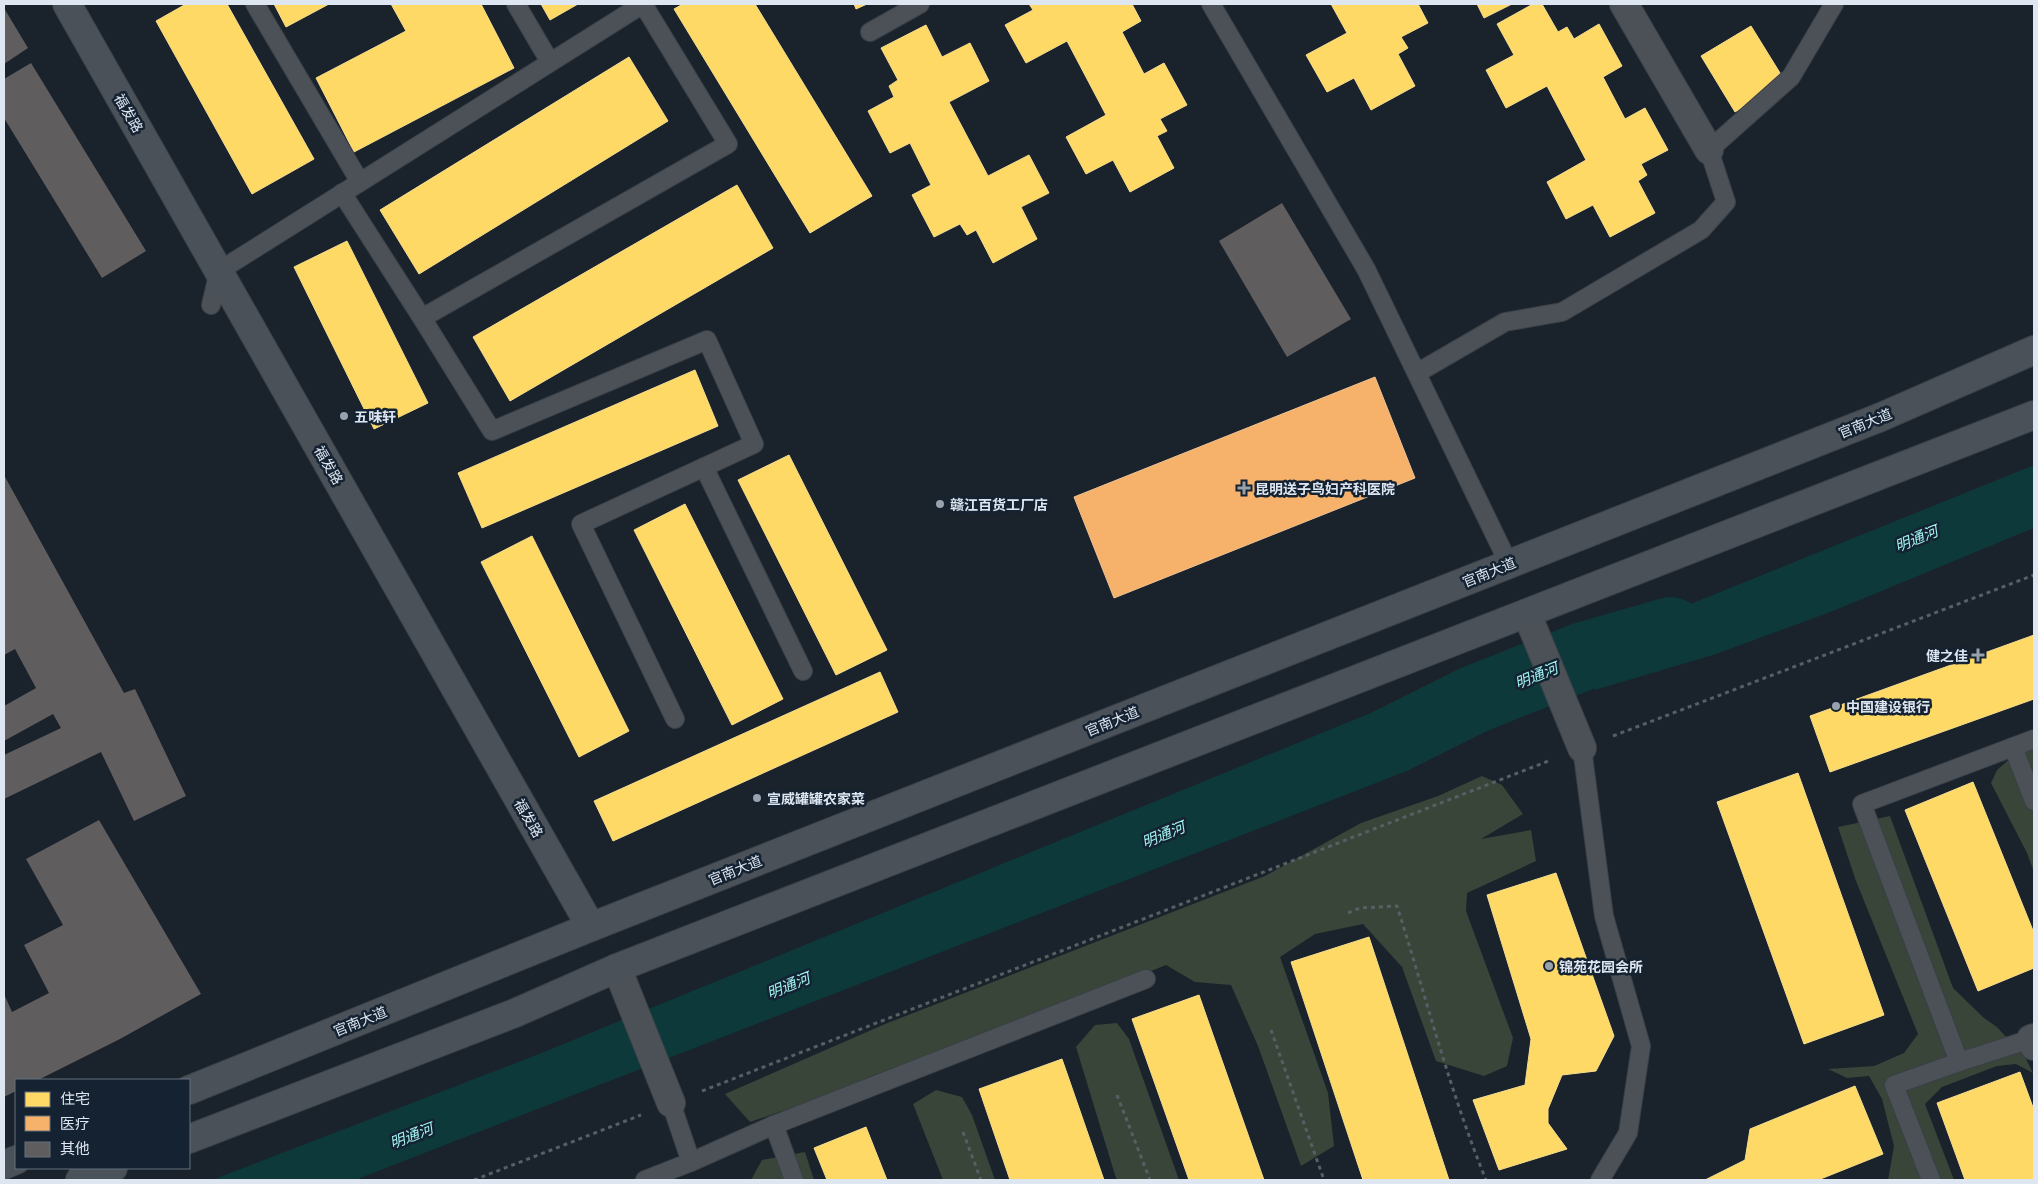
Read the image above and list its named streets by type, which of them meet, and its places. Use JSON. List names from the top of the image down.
{
  "streets": {
    "main road": ["福发路", "官南大道"]
  },
  "crossings": [
    ["福发路", "官南大道"]
  ],
  "water": ["明通河"],
  "places": {
    "other": [
      "五味轩",
      "赣江百货工厂店",
      "中国建设银行",
      "宣威罐罐农家菜",
      "锦苑花园会所"
    ],
    "health": ["昆明送子鸟妇产科医院", "健之佳"]
  },
  "legend": ["住宅", "医疗", "其他"]
}
